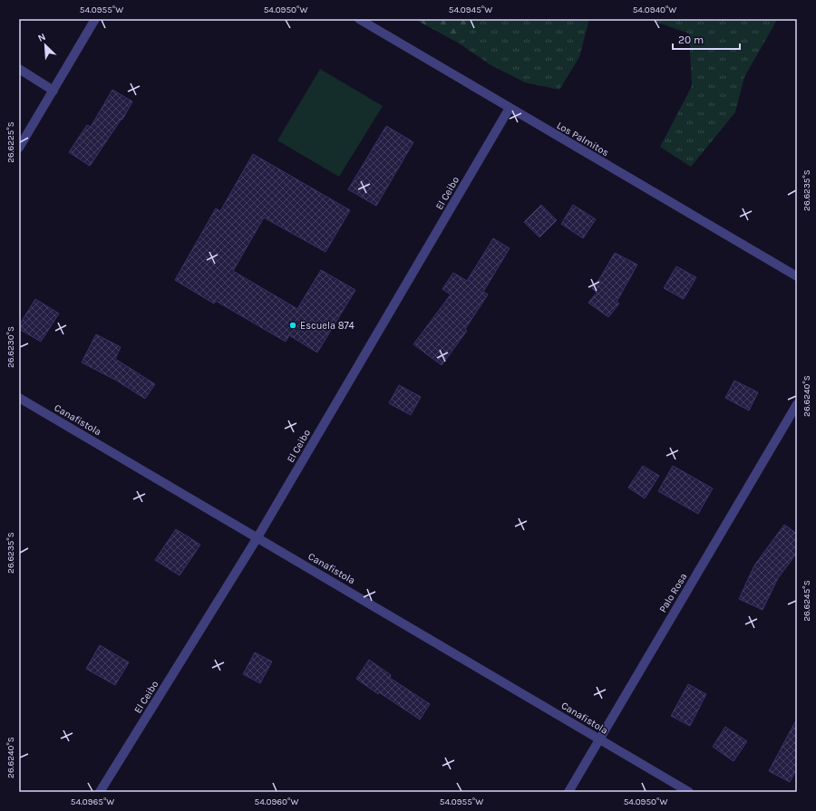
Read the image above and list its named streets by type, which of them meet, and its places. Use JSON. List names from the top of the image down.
{
  "streets": {
    "street": [
      "Los Palmitos",
      "El Ceibo",
      "Canafistola",
      "Palo Rosa"
    ]
  },
  "crossings": [
    ["Los Palmitos", "El Ceibo"],
    ["El Ceibo", "Canafistola"],
    ["Canafistola", "Palo Rosa"]
  ],
  "places": ["Escuela 874"],
  "scale_bar": "20 m",
  "north": "top left",
  "coordinates": [
    "54.0955°W",
    "54.0950°W",
    "54.0945°W",
    "54.0940°W",
    "26.6225°S",
    "26.6235°S",
    "26.6230°S",
    "26.6240°S",
    "26.6245°S",
    "54.0965°W",
    "54.0960°W"
  ]
}
